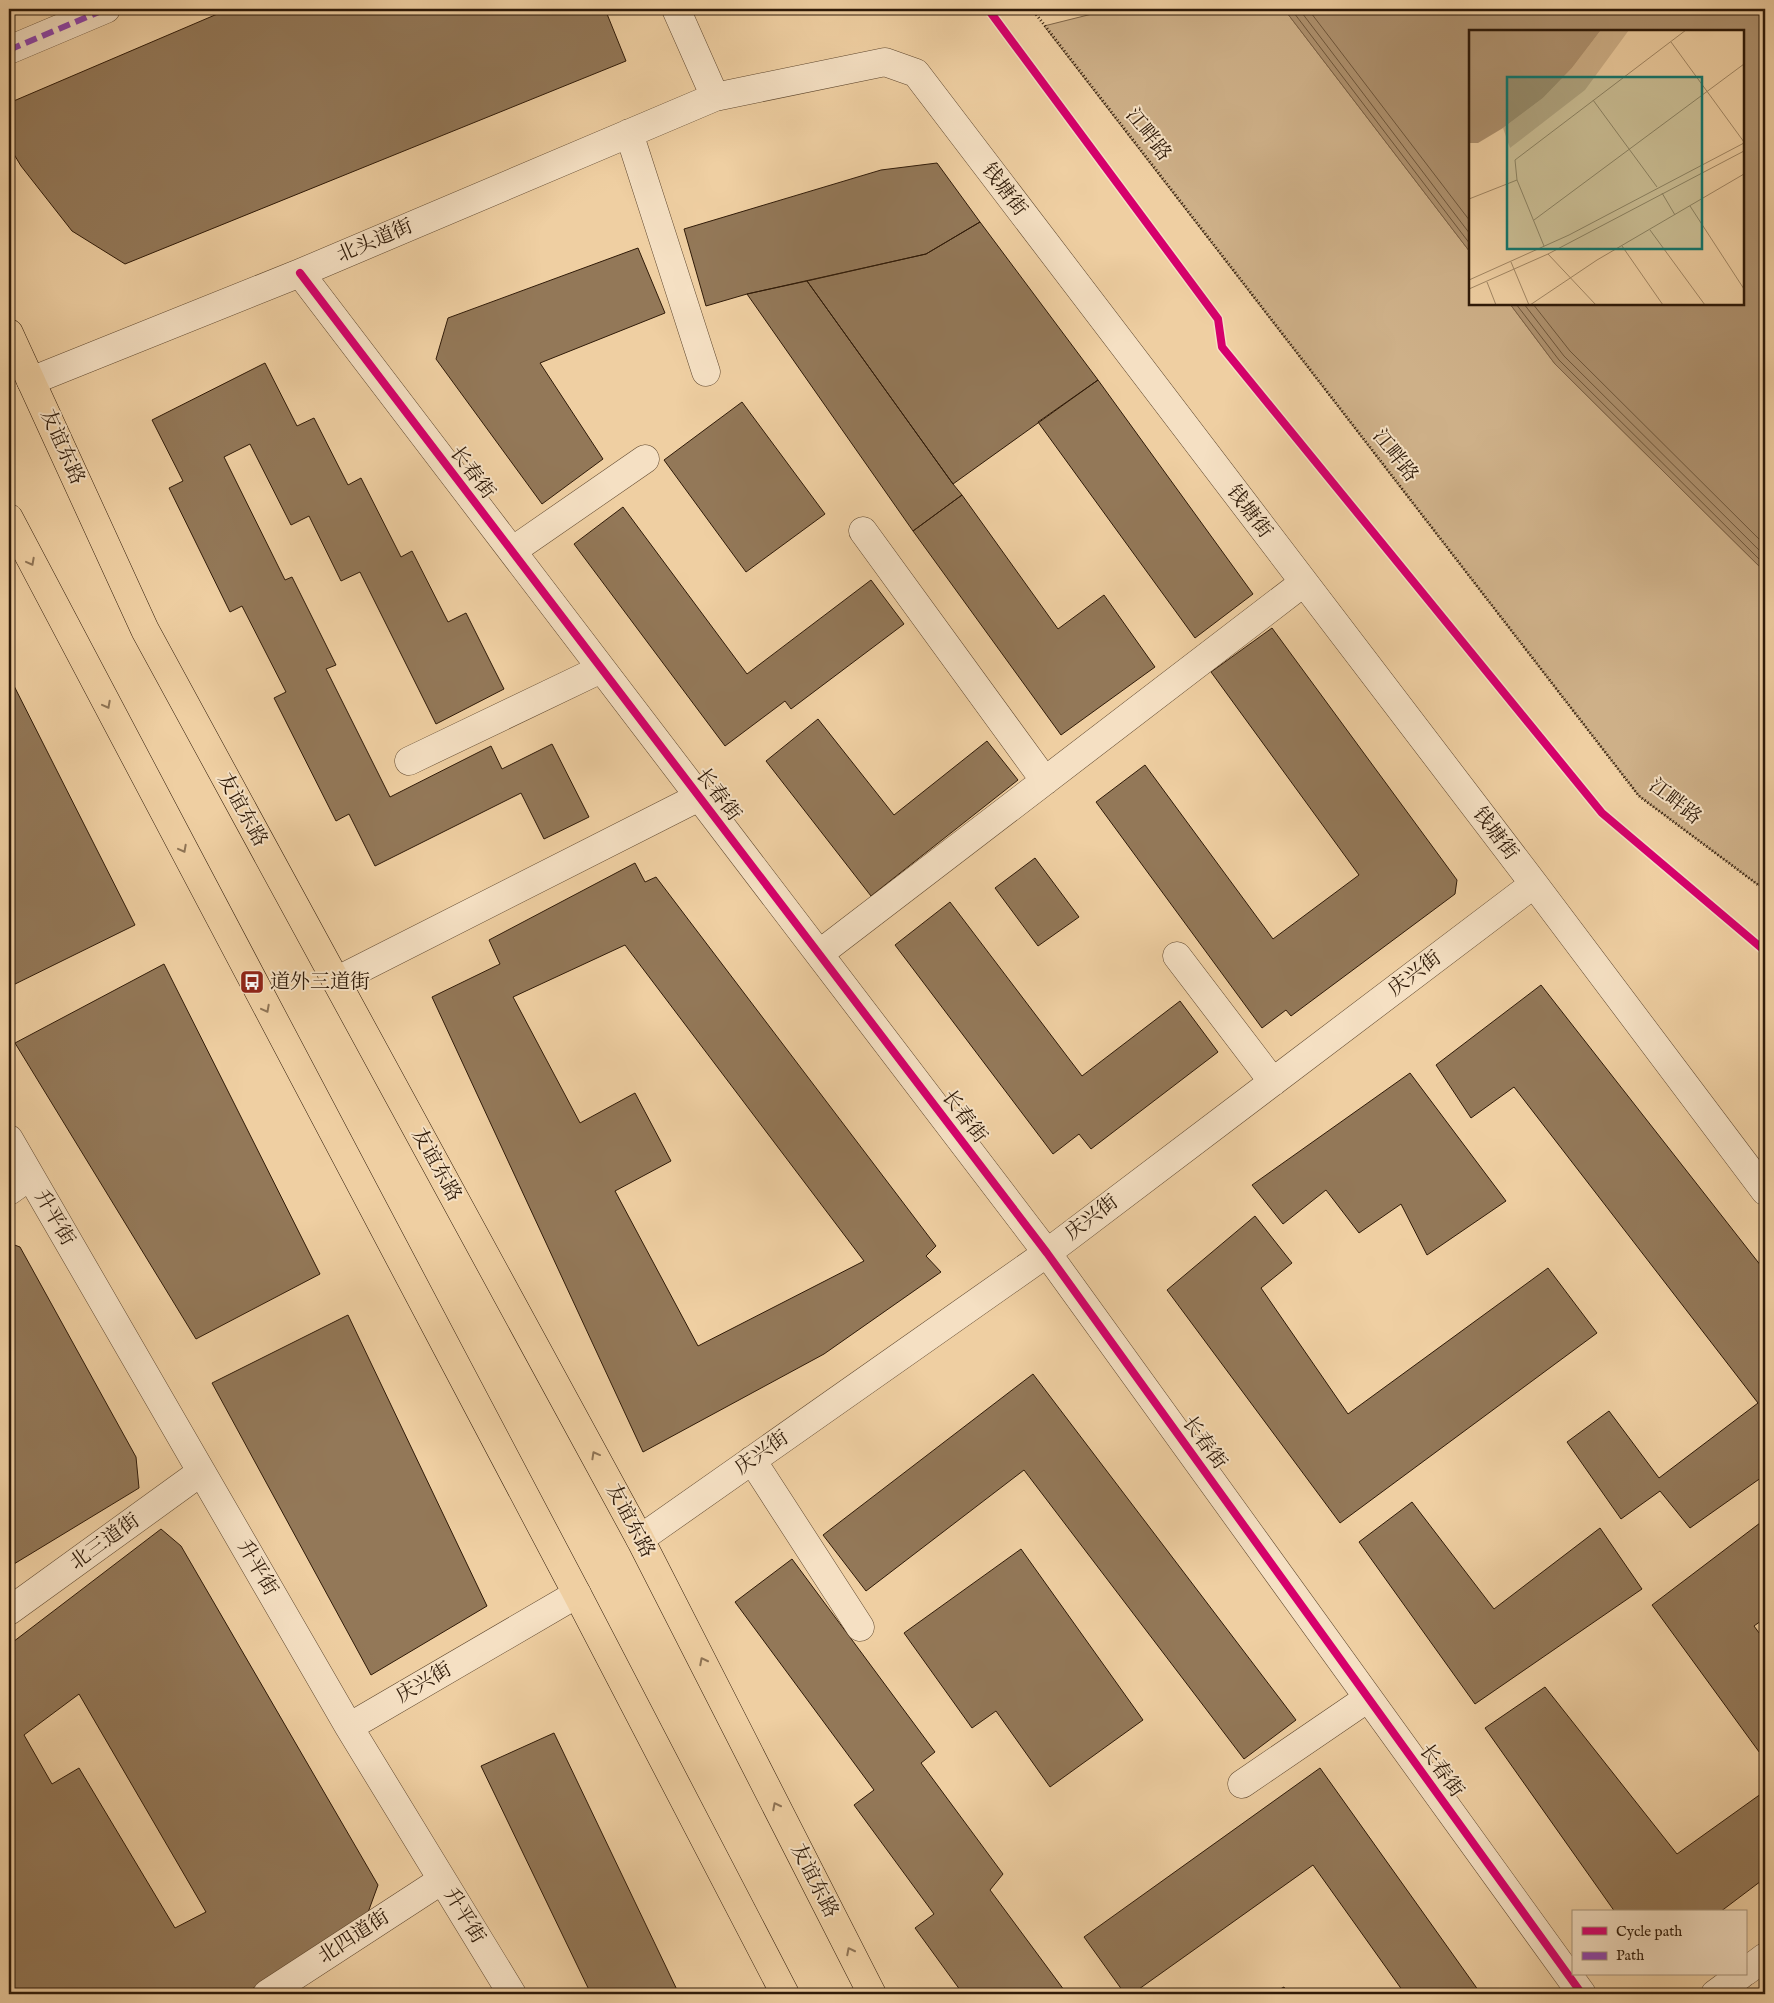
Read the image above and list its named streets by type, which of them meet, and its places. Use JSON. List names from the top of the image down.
{
  "streets": {
    "highway": ["友谊东路"],
    "street": [
      "钱塘街",
      "北头道街",
      "长春街",
      "庆兴街",
      "升平街",
      "北三道街",
      "北四道街"
    ],
    "path": ["江畔路"]
  },
  "crossings": [
    ["钱塘街", "北头道街"],
    ["钱塘街", "庆兴街"],
    ["北头道街", "友谊东路"],
    ["北头道街", "长春街"],
    ["友谊东路", "庆兴街"],
    ["长春街", "庆兴街"],
    ["庆兴街", "升平街"],
    ["升平街", "北三道街"],
    ["升平街", "北四道街"]
  ],
  "places": {
    "bus stop": ["道外三道街"]
  },
  "legend": ["Cycle path", "Path"]
}
